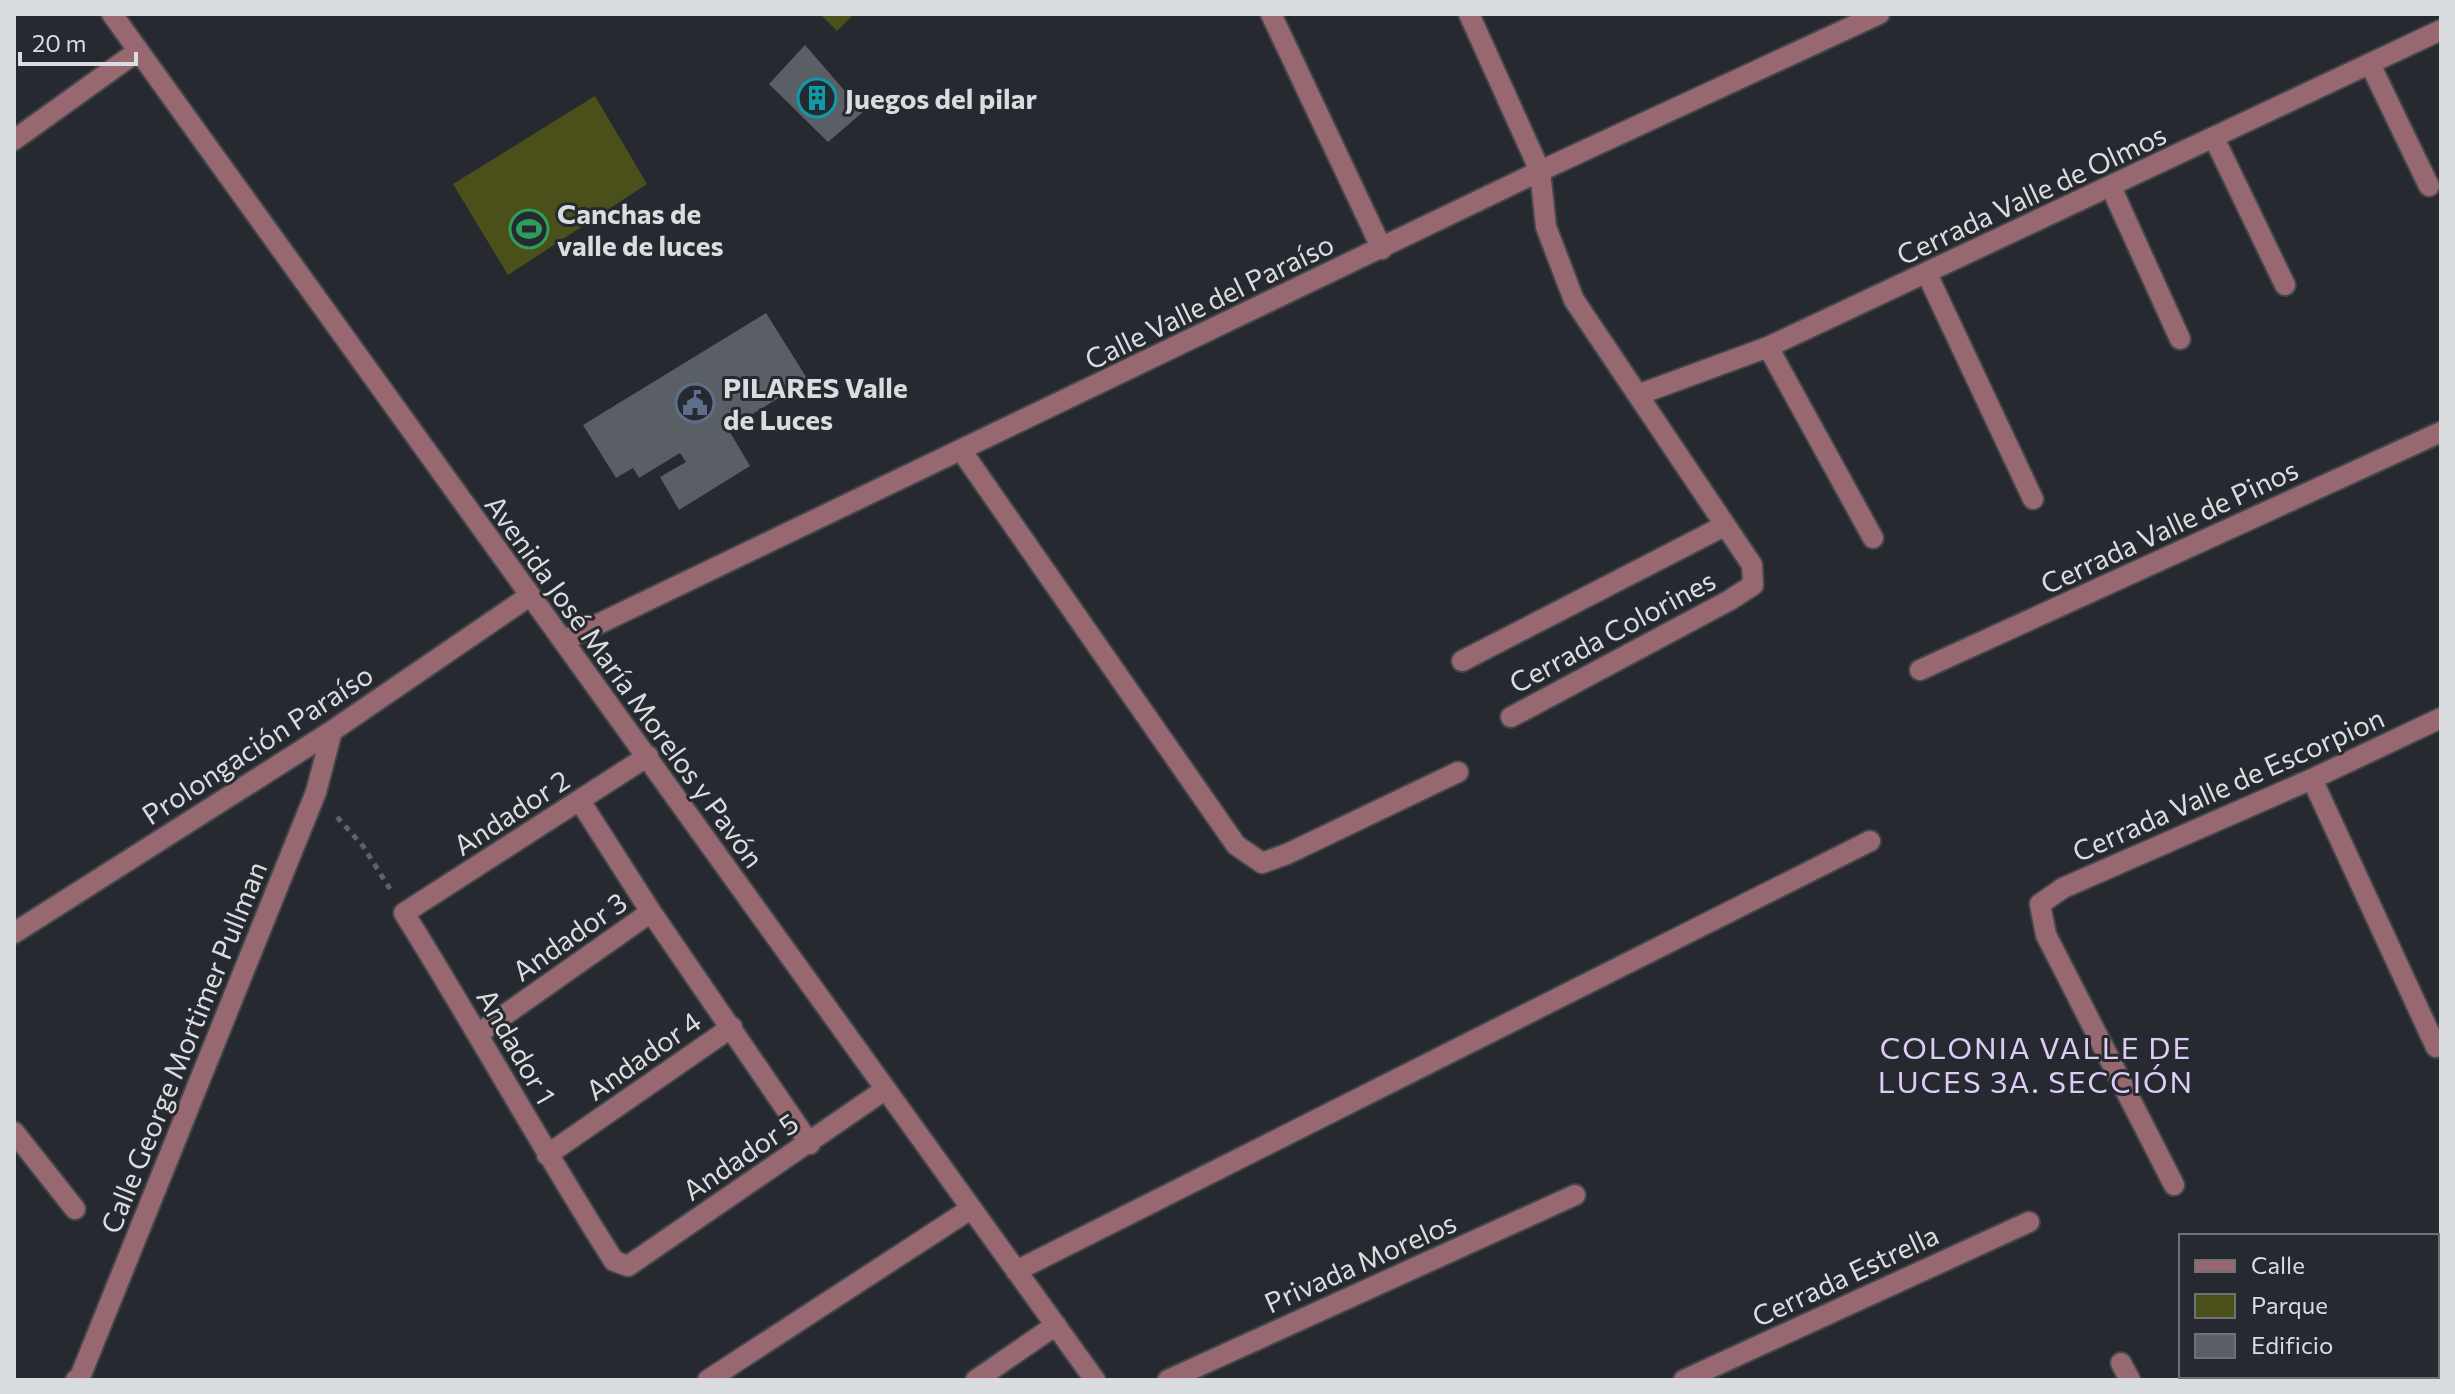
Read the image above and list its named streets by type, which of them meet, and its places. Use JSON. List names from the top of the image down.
{
  "streets": {
    "street": [
      "Cerrada Valle de Olmos",
      "Calle Valle del Paraíso",
      "Cerrada Valle de Pinos",
      "Cerrada Colorines",
      "Avenida José María Morelos y Pavón",
      "Prolongación Paraíso",
      "Cerrada Valle de Escorpion",
      "Andador 2",
      "Andador 3",
      "Andador 1",
      "Calle George Mortimer Pullman",
      "Andador 4",
      "Andador 5",
      "Privada Morelos",
      "Cerrada Estrella"
    ]
  },
  "crossings": [
    ["Cerrada Valle de Olmos", "Cerrada Colorines"],
    ["Calle Valle del Paraíso", "Cerrada Colorines"],
    ["Calle Valle del Paraíso", "Avenida José María Morelos y Pavón"],
    ["Avenida José María Morelos y Pavón", "Prolongación Paraíso"],
    ["Avenida José María Morelos y Pavón", "Andador 2"],
    ["Avenida José María Morelos y Pavón", "Andador 5"],
    ["Prolongación Paraíso", "Calle George Mortimer Pullman"],
    ["Andador 2", "Andador 1"],
    ["Andador 3", "Andador 1"],
    ["Andador 1", "Andador 4"],
    ["Andador 1", "Andador 5"]
  ],
  "districts": ["COLONIA VALLE DE LUCES 3A. SECCIÓN"],
  "places": {
    "building": ["Juegos del pilar"],
    "sports": ["Canchas de valle de luces"],
    "public building": ["PILARES Valle de Luces"]
  },
  "legend": ["Calle", "Parque", "Edificio"],
  "scale_bar": "20 m"
}
